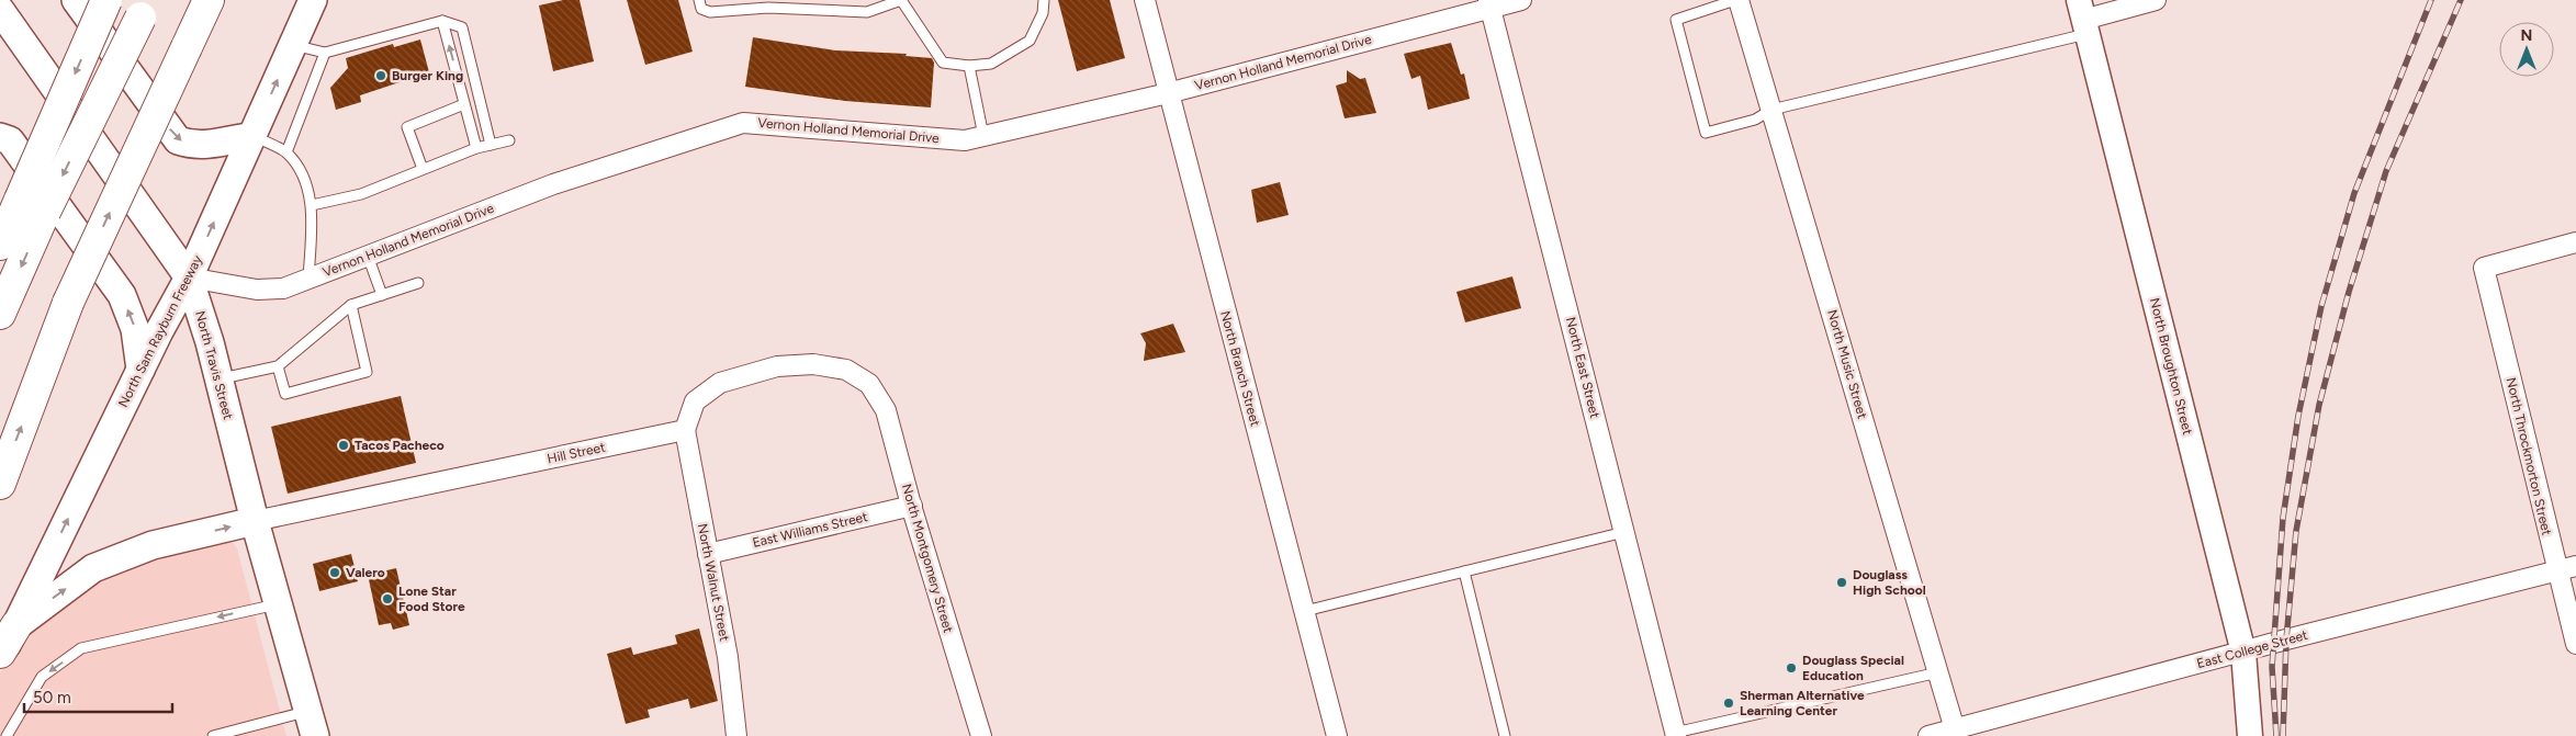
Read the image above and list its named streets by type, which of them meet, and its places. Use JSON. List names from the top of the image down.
{
  "streets": {
    "main road": ["North Sam Rayburn Freeway", "North Travis Street"],
    "street": [
      "Vernon Holland Memorial Drive",
      "North Music Street",
      "North Broughton Street",
      "North East Street",
      "North Branch Street",
      "Hill Street",
      "North Throckmorton Street",
      "East Williams Street",
      "North Montgomery Street",
      "North Walnut Street",
      "East College Street"
    ]
  },
  "crossings": [
    ["Vernon Holland Memorial Drive", "North Sam Rayburn Freeway"],
    ["Vernon Holland Memorial Drive", "North Travis Street"],
    ["Vernon Holland Memorial Drive", "North East Street"],
    ["Vernon Holland Memorial Drive", "North Branch Street"],
    ["North Sam Rayburn Freeway", "North Travis Street"],
    ["North Music Street", "East College Street"],
    ["North Travis Street", "Hill Street"],
    ["North Broughton Street", "East College Street"],
    ["Hill Street", "North Montgomery Street"],
    ["Hill Street", "North Walnut Street"],
    ["North Throckmorton Street", "East College Street"],
    ["East Williams Street", "North Montgomery Street"],
    ["East Williams Street", "North Walnut Street"],
    ["North Montgomery Street", "North Walnut Street"]
  ],
  "one_way": ["North Sam Rayburn Freeway"],
  "places": [
    "Burger King",
    "Tacos Pacheco",
    "Valero",
    "Douglass High School",
    "Lone Star Food Store",
    "Douglass Special Education",
    "Sherman Alternative Learning Center"
  ],
  "scale_bar": "50 m",
  "north": "top"
}
